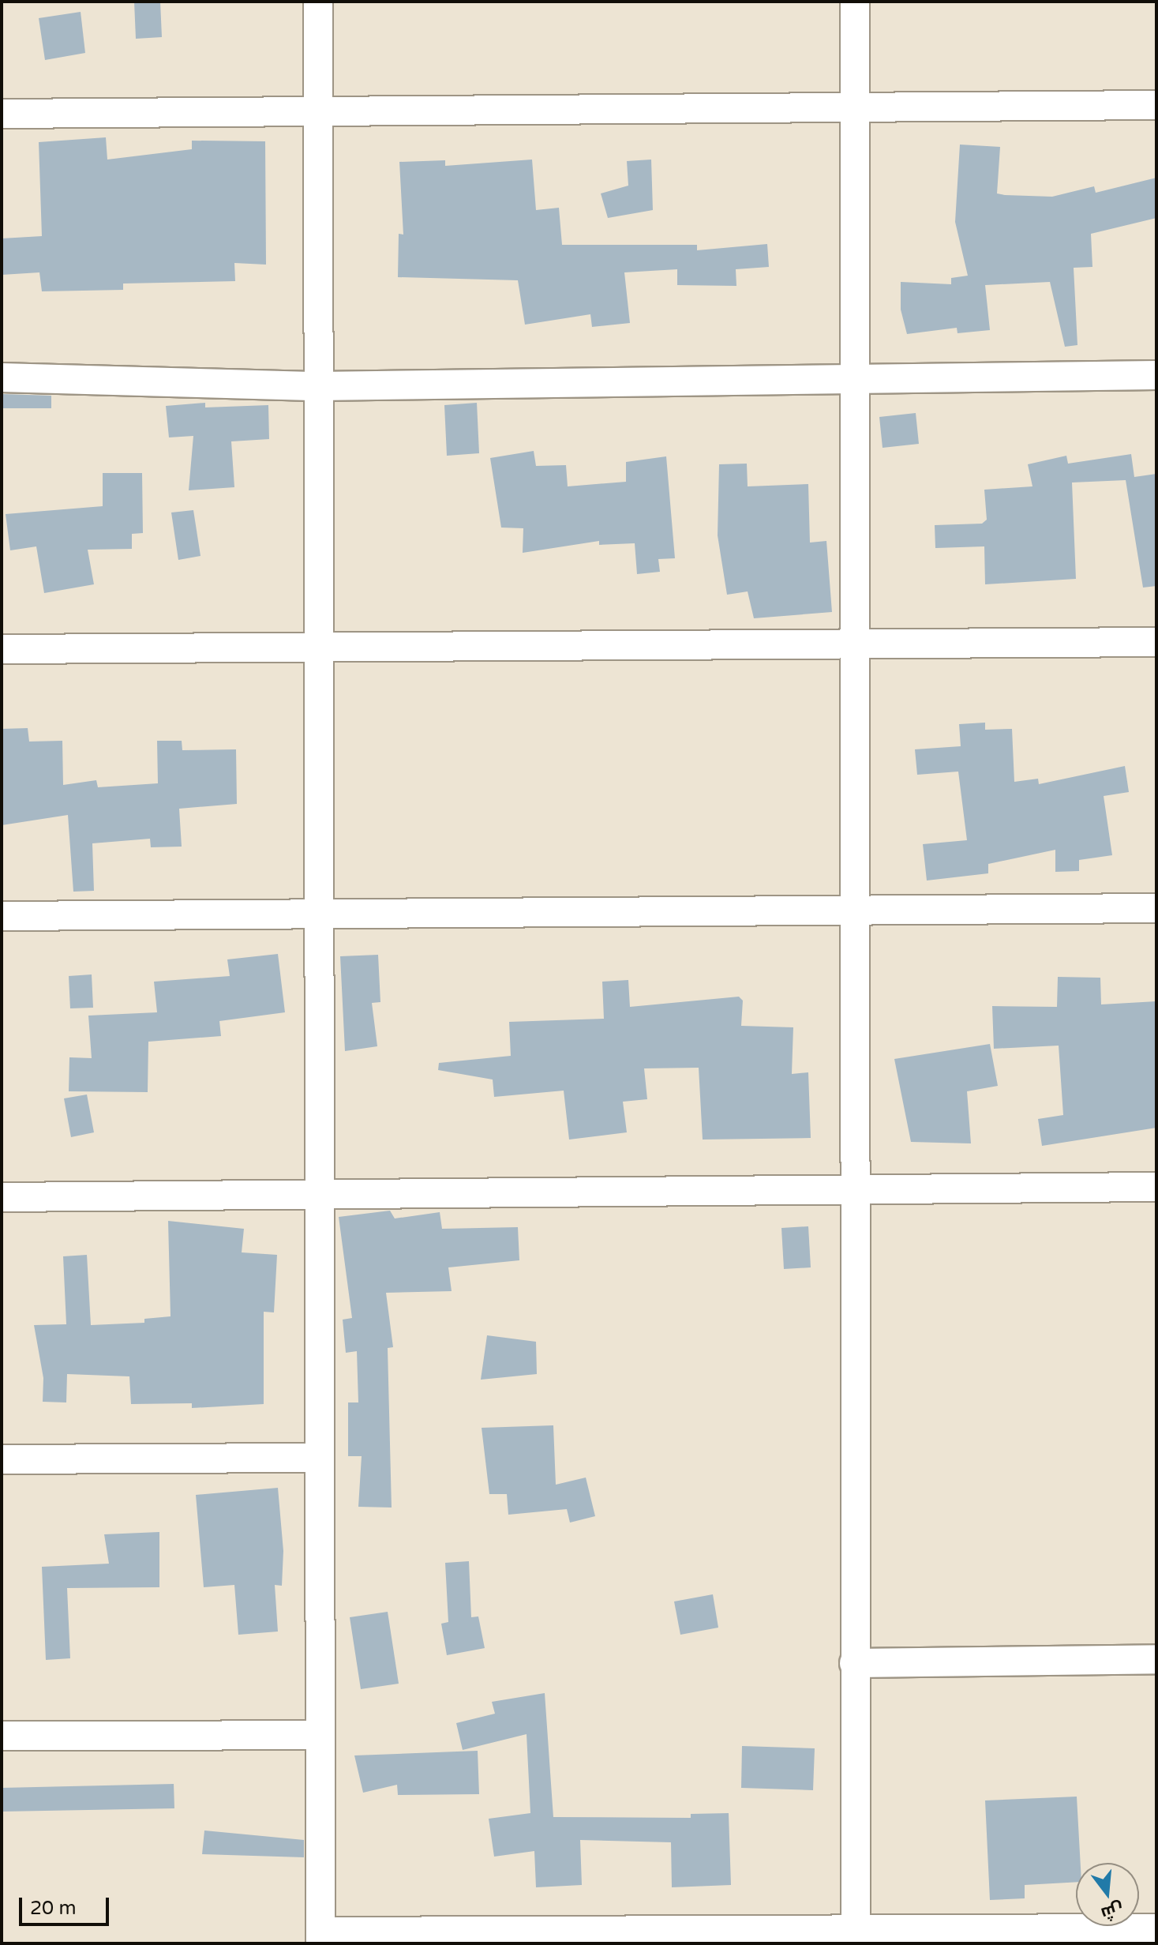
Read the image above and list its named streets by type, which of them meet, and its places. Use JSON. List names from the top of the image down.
{
  "scale_bar": "20 m",
  "north": "bottom"
}
